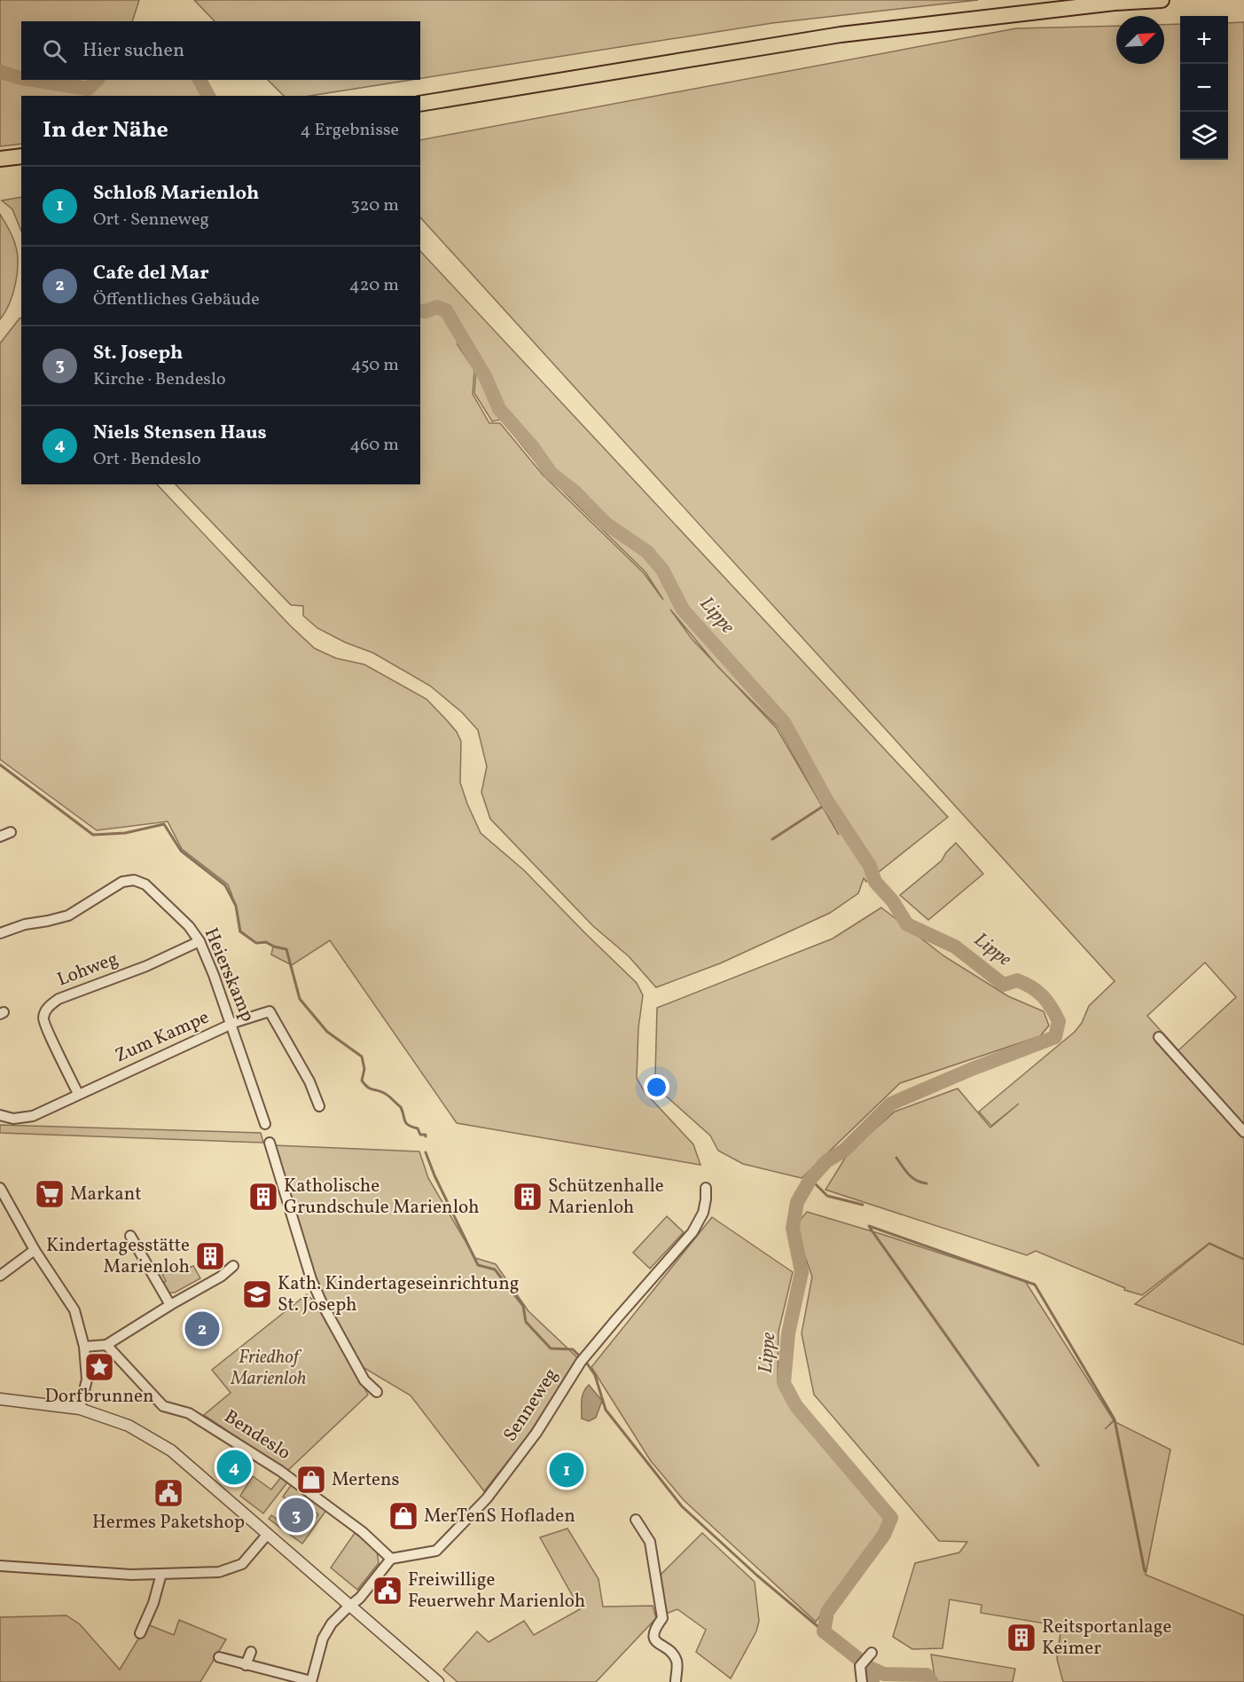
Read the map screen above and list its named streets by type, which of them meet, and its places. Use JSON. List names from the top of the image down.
{
  "streets": {
    "street": [
      "Lohweg",
      "Heierskamp",
      "Zum Kampe",
      "Senneweg",
      "Bendeslo"
    ]
  },
  "crossings": [
    ["Lohweg", "Heierskamp"],
    ["Lohweg", "Zum Kampe"],
    ["Heierskamp", "Zum Kampe"],
    ["Senneweg", "Bendeslo"]
  ],
  "water": ["Lippe"],
  "parks": ["Friedhof Marienloh"],
  "places": {
    "supermarket": ["Markant"],
    "building": [
      "Katholische Grundschule Marienloh",
      "Schützenhalle Marienloh",
      "Kindertagesstätte Marienloh",
      "Reitsportanlage Keimer"
    ],
    "school or university": ["Kath. Kindertageseinrichtung St. Joseph"],
    "place": ["Dorfbrunnen"],
    "shop": ["Mertens", "MerTenS Hofladen"],
    "public building": ["Hermes Paketshop", "Freiwillige Feuerwehr Marienloh"]
  },
  "north": "top right",
  "page": {
    "map_buttons": ["+", "−"],
    "search": "Hier suchen",
    "heading": ["In der Nähe", "4 Ergebnisse"],
    "list": [
      {
        "mark": "1",
        "name": "Schloß Marienloh",
        "note": "Ort · Senneweg",
        "value": "320 m"
      },
      {
        "mark": "2",
        "name": "Cafe del Mar",
        "note": "Öffentliches Gebäude",
        "value": "420 m"
      },
      {
        "mark": "3",
        "name": "St. Joseph",
        "note": "Kirche · Bendeslo",
        "value": "450 m"
      },
      {
        "mark": "4",
        "name": "Niels Stensen Haus",
        "note": "Ort · Bendeslo",
        "value": "460 m"
      }
    ],
    "pins": [
      "2",
      "4",
      "1",
      "3"
    ]
  }
}
